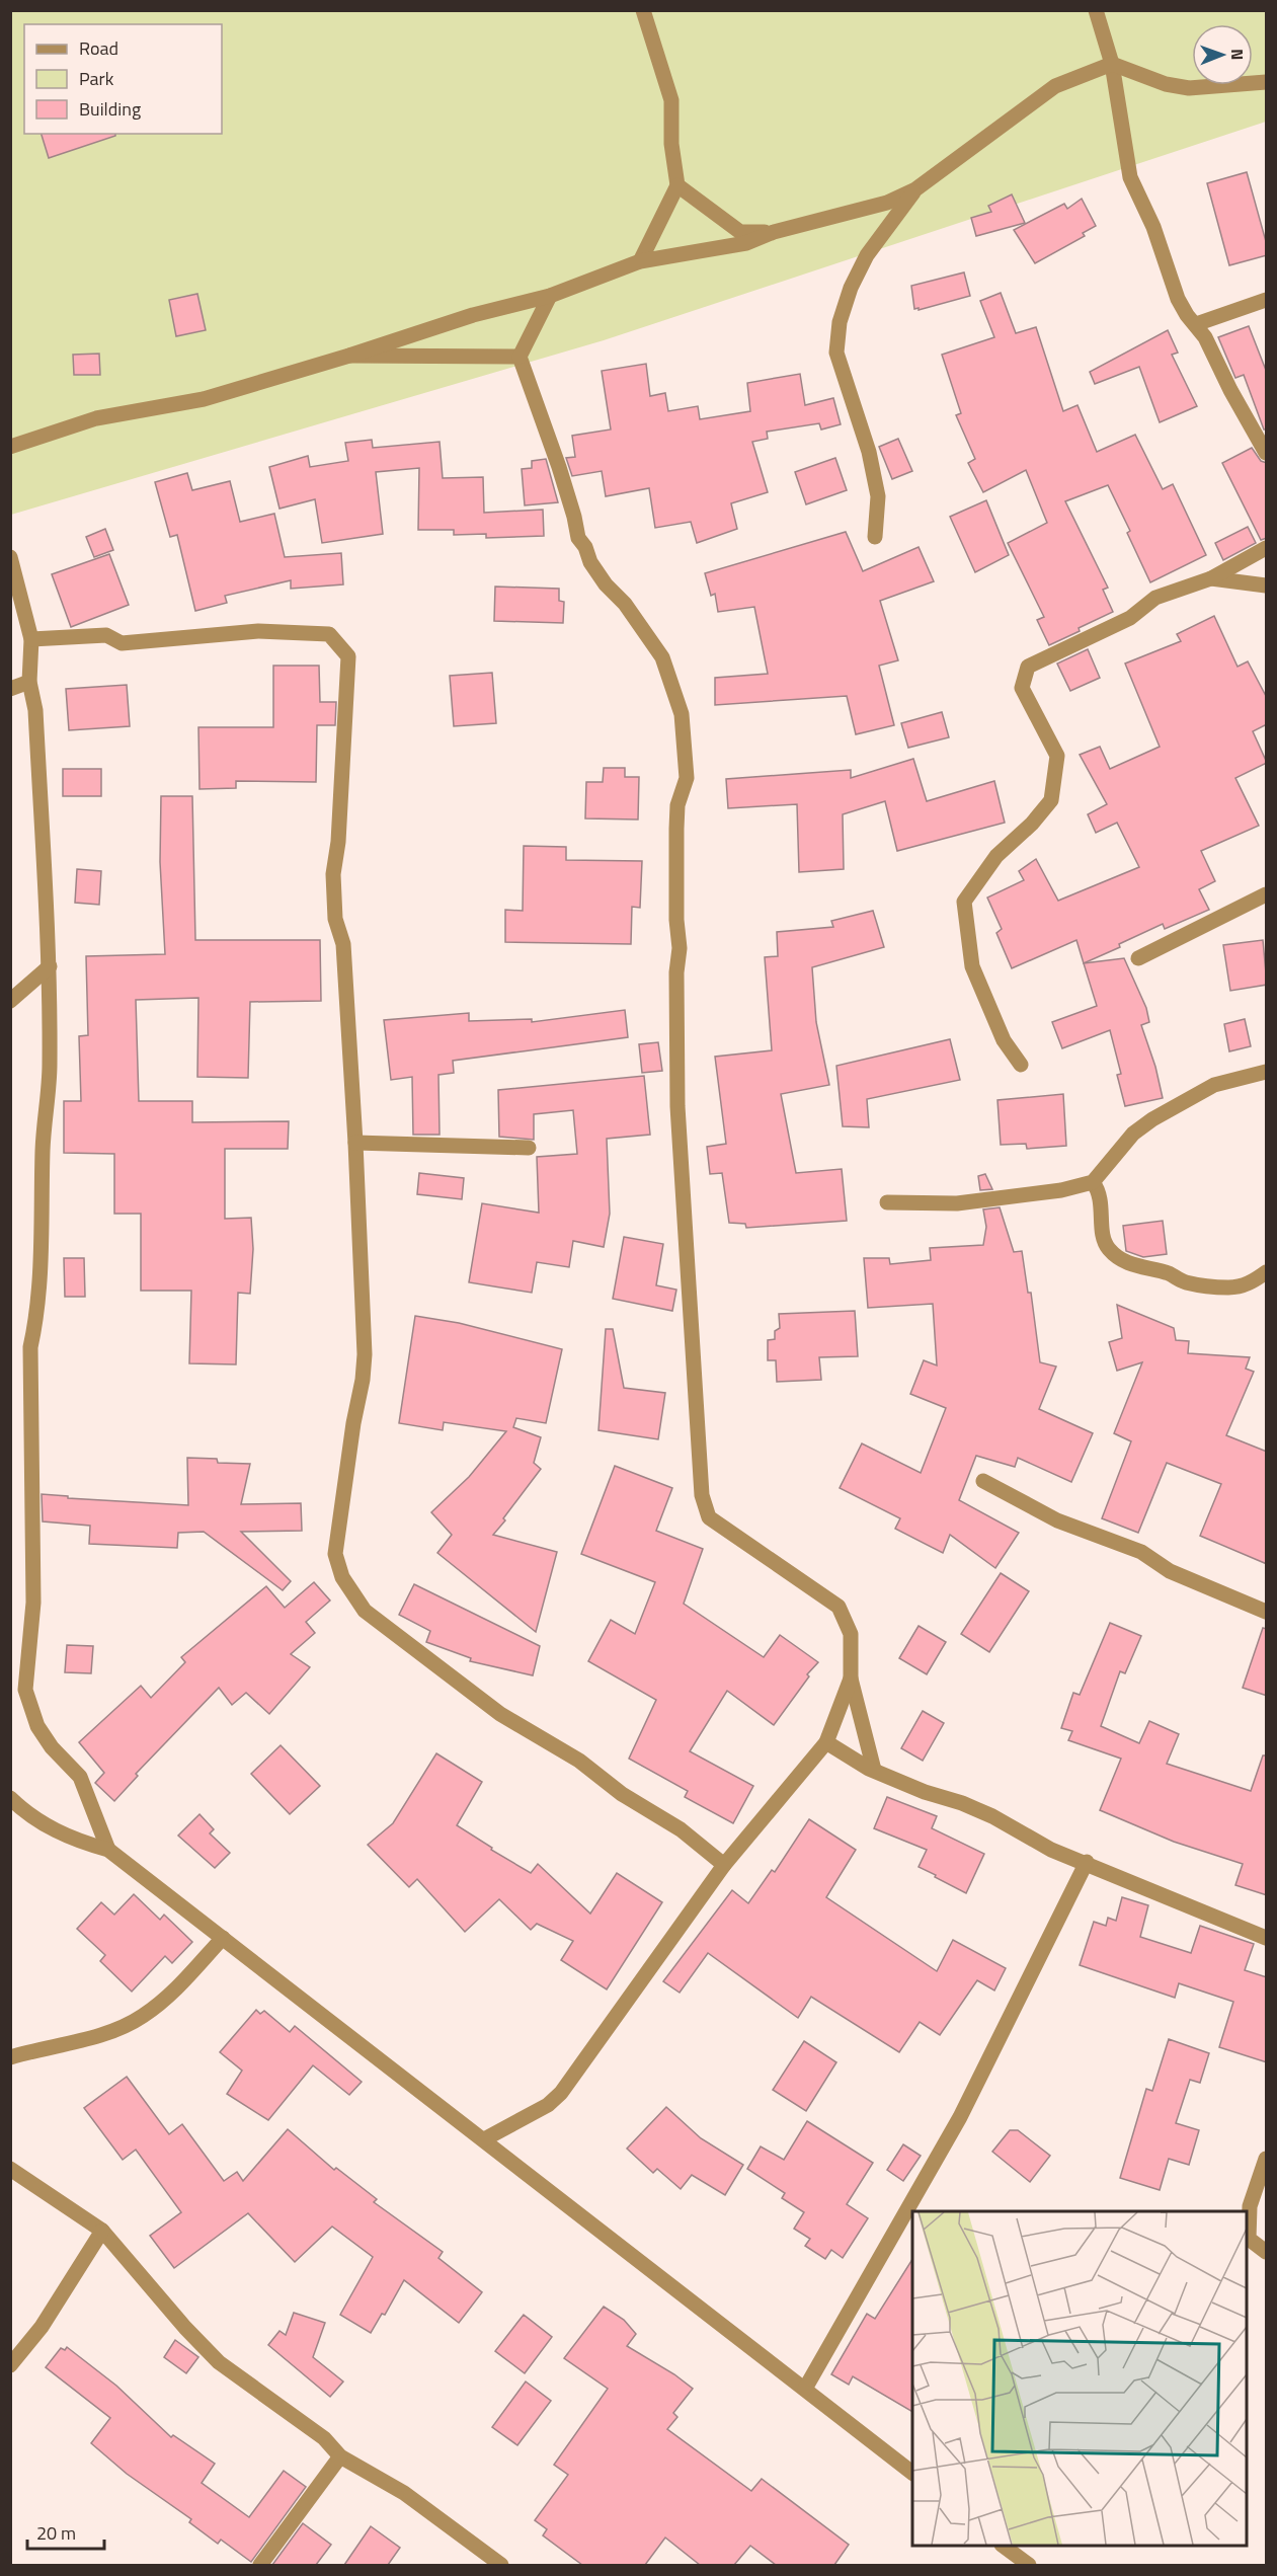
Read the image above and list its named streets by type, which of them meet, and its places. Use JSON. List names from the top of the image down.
{
  "legend": ["Road", "Park", "Building"],
  "scale_bar": "20 m",
  "north": "right"
}
